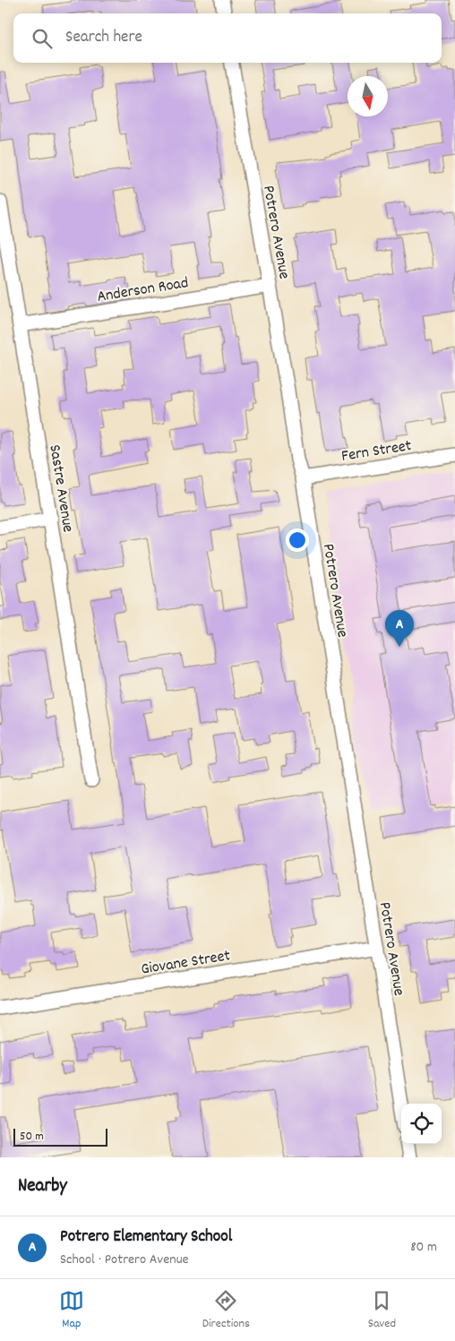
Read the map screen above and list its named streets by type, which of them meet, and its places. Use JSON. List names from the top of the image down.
{
  "streets": {
    "street": [
      "Potrero Avenue",
      "Anderson Road",
      "Fern Street",
      "Sastre Avenue",
      "Giovane Street"
    ]
  },
  "crossings": [
    ["Potrero Avenue", "Anderson Road"],
    ["Potrero Avenue", "Fern Street"],
    ["Potrero Avenue", "Giovane Street"],
    ["Anderson Road", "Sastre Avenue"]
  ],
  "scale_bar": "50 m",
  "north": "bottom",
  "page": {
    "search": "Search here",
    "pins": "A",
    "scale": "50 m",
    "heading": "Nearby",
    "list": [
      {
        "mark": "A",
        "name": "Potrero Elementary School",
        "note": "School · Potrero Avenue",
        "value": "80 m"
      }
    ],
    "nav": ["Map", "Directions", "Saved"]
  }
}
